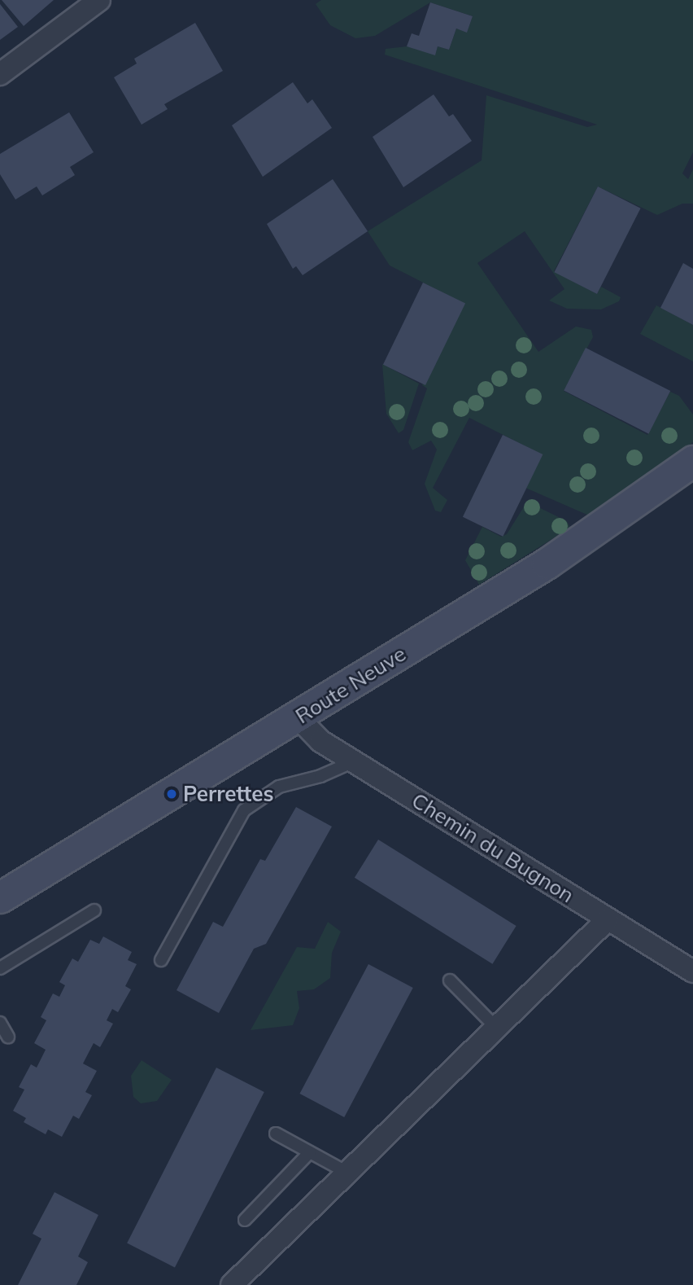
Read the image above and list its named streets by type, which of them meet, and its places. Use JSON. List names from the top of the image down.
{
  "streets": {
    "street": ["Route Neuve", "Chemin du Bugnon"]
  },
  "crossings": [
    ["Route Neuve", "Chemin du Bugnon"]
  ],
  "places": ["Perrettes"]
}
